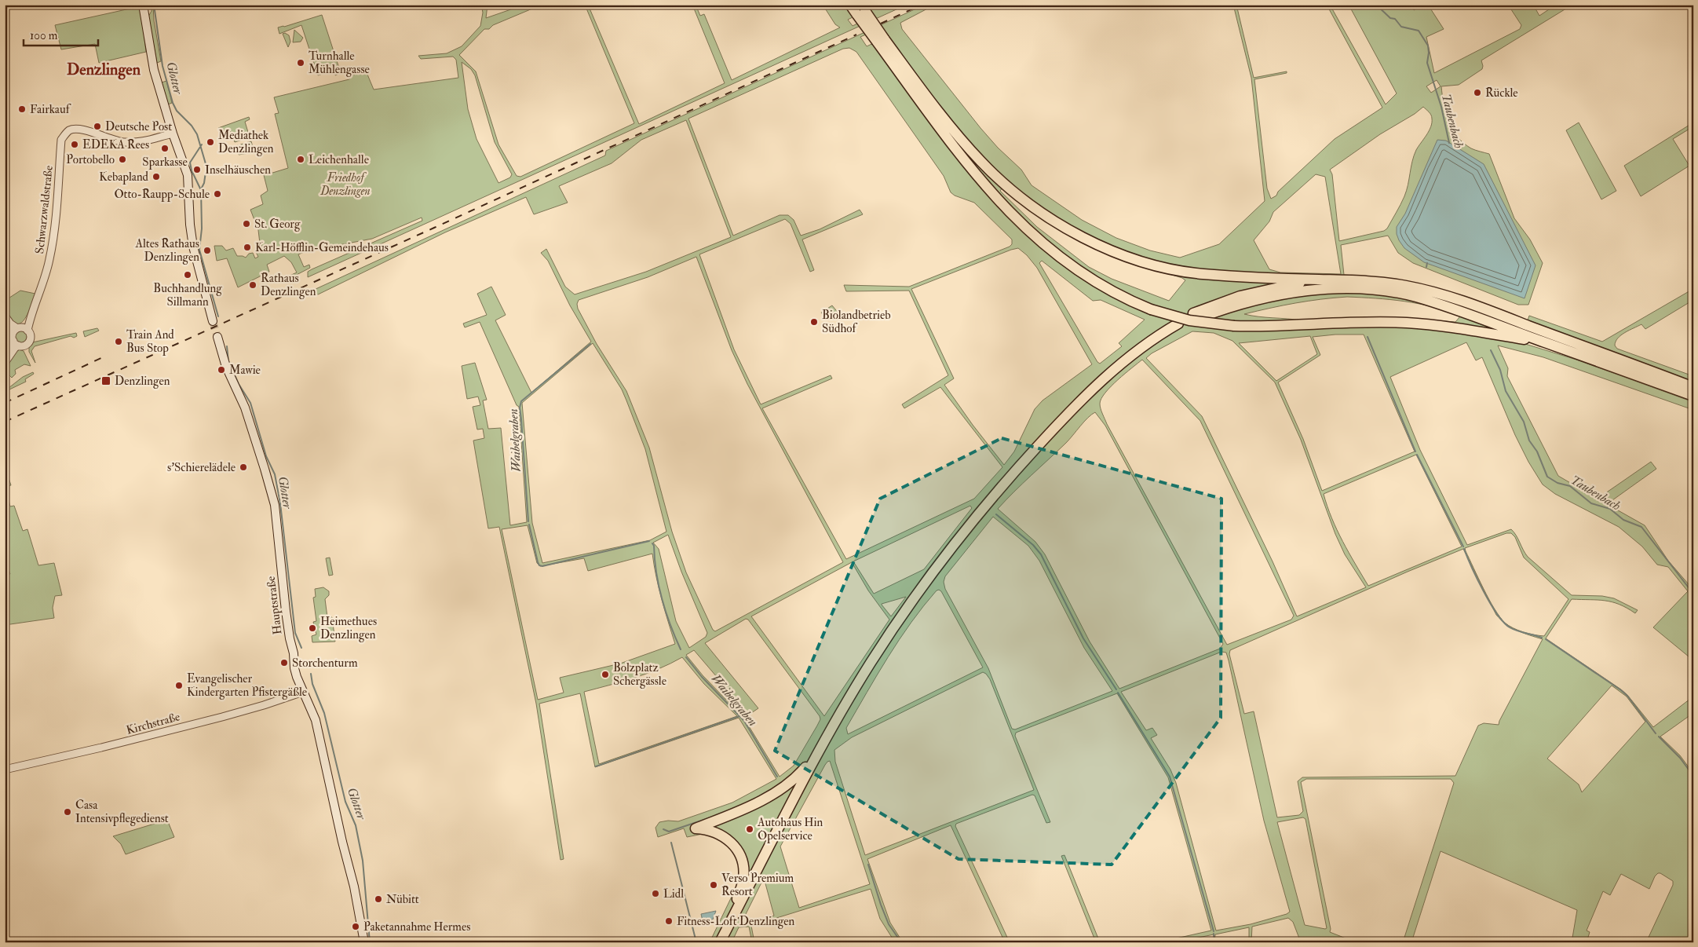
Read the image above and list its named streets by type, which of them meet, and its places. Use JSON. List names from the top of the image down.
{
  "streets": {
    "main road": ["Hauptstraße"],
    "street": ["Schwarzwaldstraße", "Kirchstraße"]
  },
  "crossings": [
    ["Hauptstraße", "Kirchstraße"]
  ],
  "districts": ["Denzlingen"],
  "water": ["Glotter", "Taubenbach", "Waibelgraben"],
  "parks": ["Friedhof Denzlingen"],
  "places": {
    "other": [
      "Turnhalle Mühlengasse",
      "Rückle",
      "Fairkauf",
      "Deutsche Post",
      "Mediathek Denzlingen",
      "EDEKA Rees",
      "Sparkasse",
      "Portobello",
      "Leichenhalle",
      "Inselhäuschen",
      "Kebapland",
      "Otto-Raupp-Schule",
      "St. Georg",
      "Karl-Höfflin-Gemeindehaus",
      "Altes Rathaus Denzlingen",
      "Buchhandlung Sillmann",
      "Rathaus Denzlingen",
      "Biolandbetrieb Südhof",
      "Train And Bus Stop",
      "Mawie",
      "s'Schierelädele",
      "Heimethues Denzlingen",
      "Storchenturm",
      "Bolzplatz Schergässle",
      "Evangelischer Kindergarten Pfistergäßle",
      "Casa Intensivpflegedienst",
      "Autohaus Hin Opelservice",
      "Verso Premium Resort",
      "Lidl",
      "Nübitt",
      "Fitness-Loft Denzlingen",
      "Paketannahme Hermes"
    ],
    "transit": ["Denzlingen"]
  },
  "scale_bar": "100 m"
}
